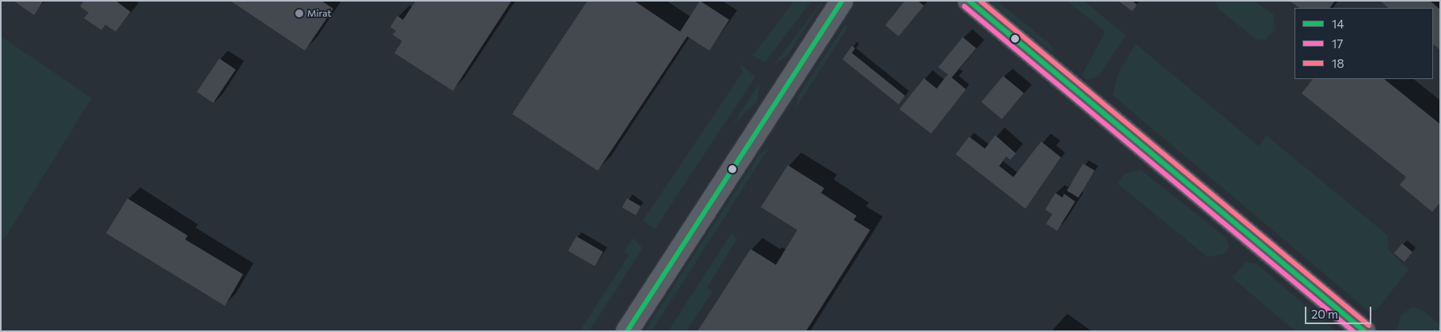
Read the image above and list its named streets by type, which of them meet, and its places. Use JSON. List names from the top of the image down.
{
  "places": ["Mirat"],
  "lines": ["transit line 14", "transit line 18", "transit line 17"],
  "legend": ["14", "17", "18"],
  "scale_bar": "20 m"
}
